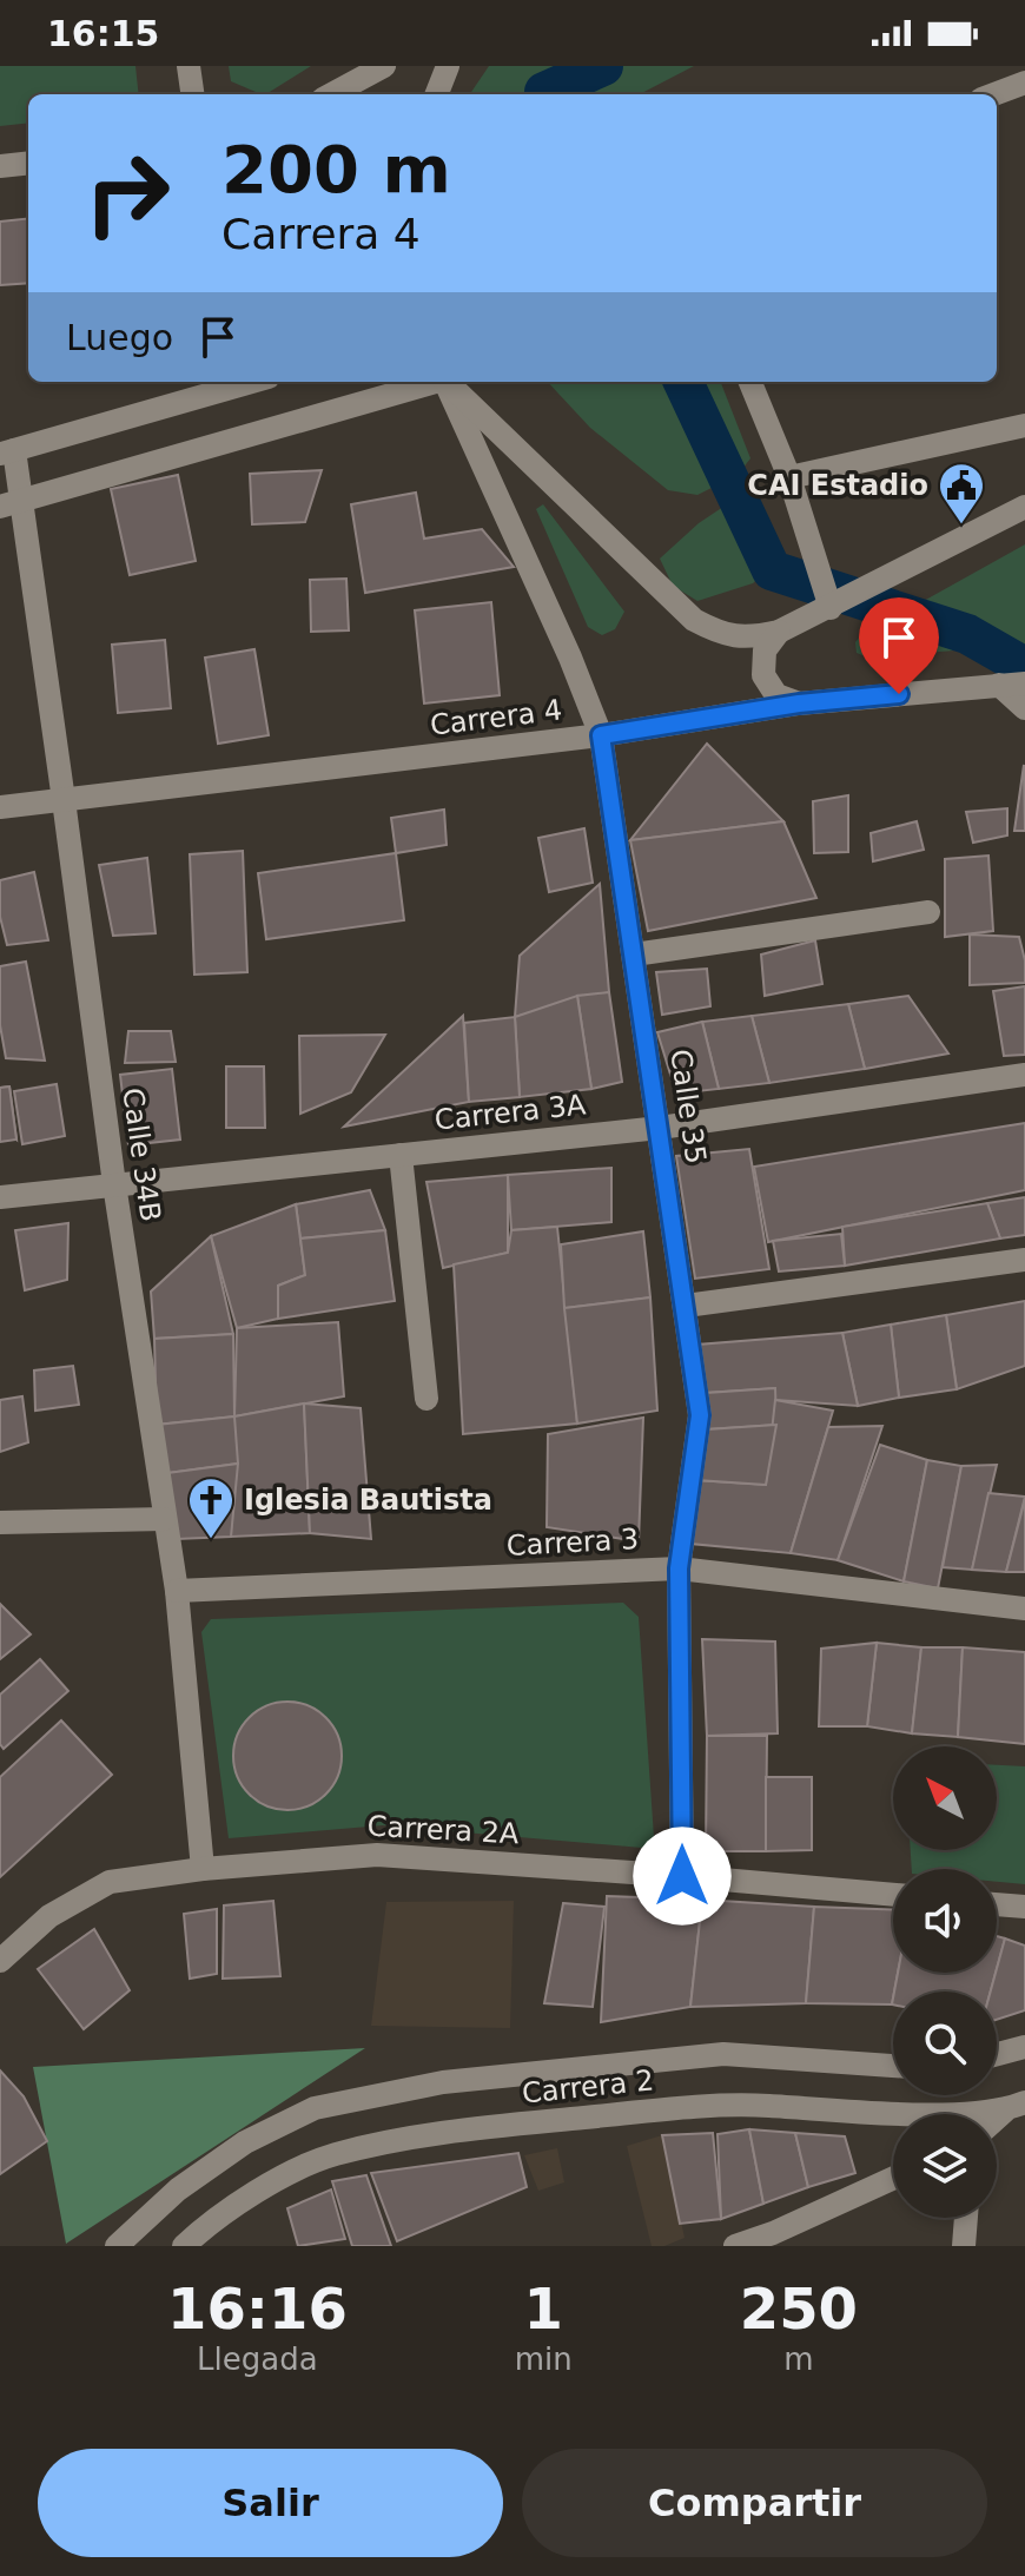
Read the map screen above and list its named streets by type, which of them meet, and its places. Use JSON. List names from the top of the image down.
{
  "streets": {
    "street": [
      "Carrera 4",
      "Calle 35",
      "Carrera 3A",
      "Calle 34B",
      "Carrera 3",
      "Carrera 2A",
      "Carrera 2"
    ]
  },
  "crossings": [
    ["Carrera 4", "Calle 35"],
    ["Carrera 4", "Calle 34B"],
    ["Calle 35", "Carrera 3A"],
    ["Calle 35", "Carrera 3"],
    ["Calle 35", "Carrera 2A"],
    ["Carrera 3A", "Calle 34B"],
    ["Calle 34B", "Carrera 3"],
    ["Calle 34B", "Carrera 2A"]
  ],
  "places": {
    "public building": ["CAI Estadio"],
    "church": ["Iglesia Bautista"]
  },
  "north": "top left",
  "page": {
    "status": "16:15",
    "turn": ["200 m", "Carrera 4"],
    "then": "Luego",
    "eta": [
      "16:16",
      "Llegada",
      "1",
      "min",
      "250",
      "m"
    ],
    "buttons": ["Salir", "Compartir"]
  }
}
